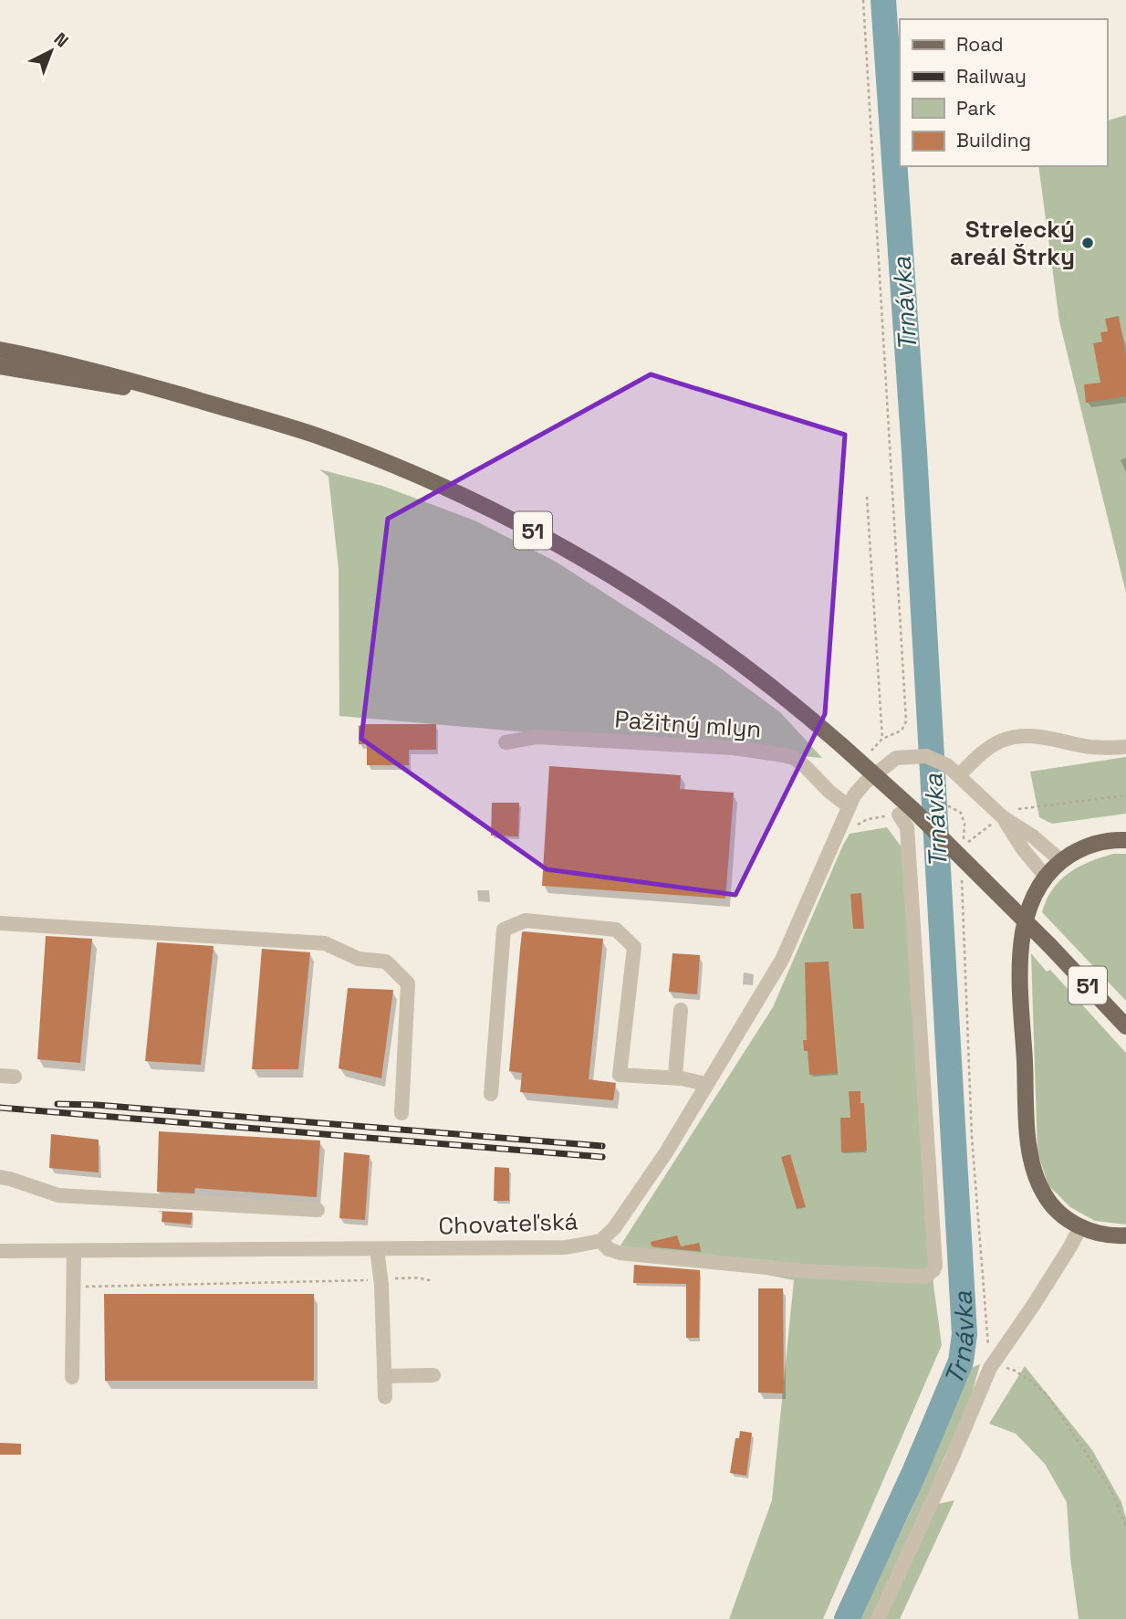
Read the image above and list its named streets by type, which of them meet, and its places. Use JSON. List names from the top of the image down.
{
  "streets": {
    "main road": ["51"],
    "street": ["Pažitný mlyn", "Chovateľská"]
  },
  "crossings": [
    ["Pažitný mlyn", "Chovateľská"]
  ],
  "water": ["Trnávka"],
  "places": ["Strelecký areál Štrky"],
  "legend": [
    "Road",
    "Railway",
    "Park",
    "Building"
  ],
  "north": "top right"
}
